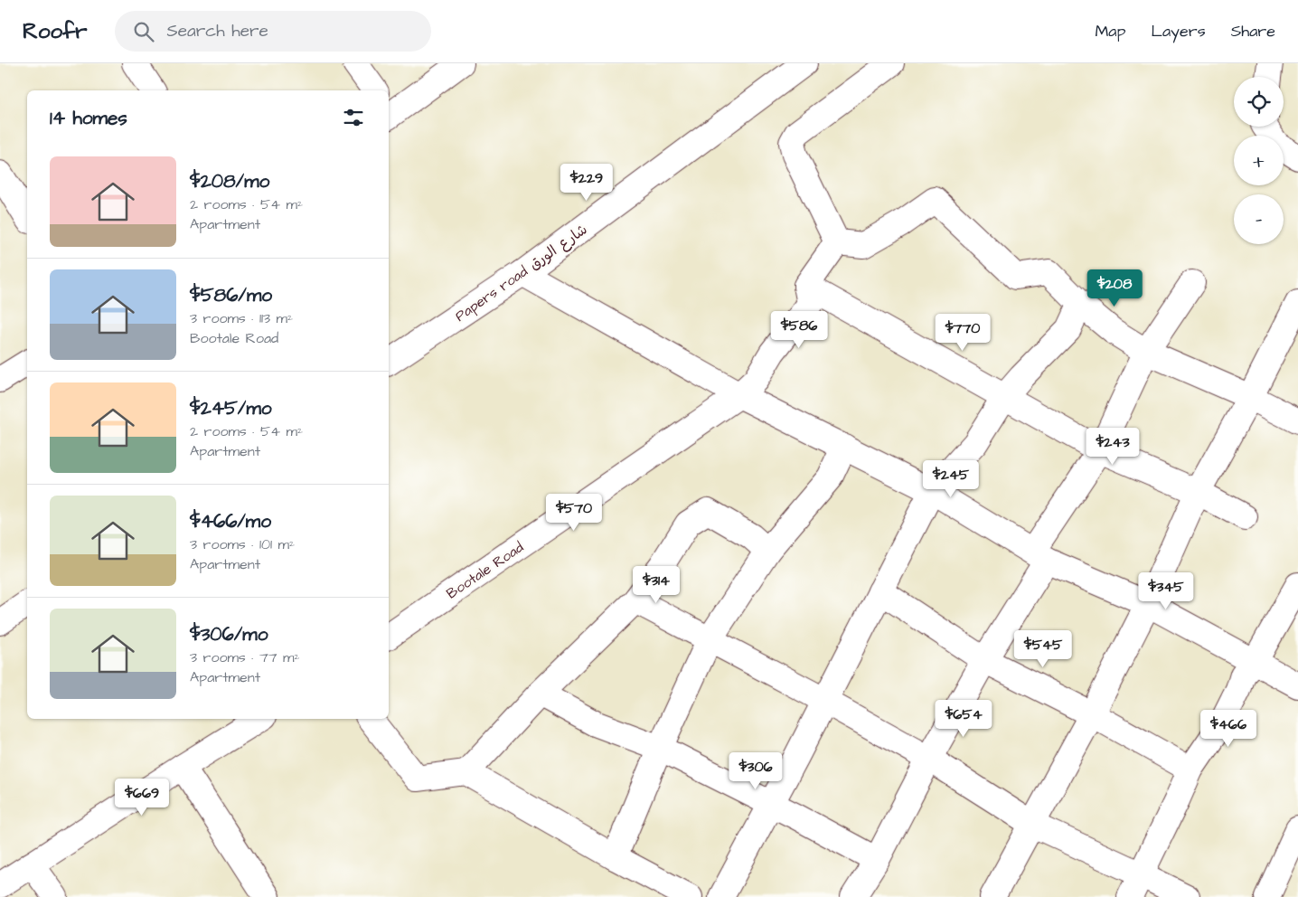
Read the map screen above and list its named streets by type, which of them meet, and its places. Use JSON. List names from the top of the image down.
{
  "streets": {
    "street": ["Papers road شارع الورق", "Bootale Road"]
  },
  "page": {
    "header": "Roofr",
    "search": "Search here",
    "nav": ["Map", "Layers", "Share"],
    "map_buttons": ["+", "−"],
    "heading": "14 homes",
    "list": [
      {
        "name": "$208/mo",
        "note": "2 rooms · 54 m² · Apartment"
      },
      {
        "name": "$586/mo",
        "note": "3 rooms · 113 m² · Bootale Road"
      },
      {
        "name": "$245/mo",
        "note": "2 rooms · 54 m² · Apartment"
      },
      {
        "name": "$466/mo",
        "note": "3 rooms · 101 m² · Apartment"
      },
      {
        "name": "$306/mo",
        "note": "3 rooms · 77 m² · Apartment"
      }
    ],
    "price": [
      "$229",
      "$208",
      "$586",
      "$770",
      "$243",
      "$245",
      "$570",
      "$314",
      "$345",
      "$545",
      "$654",
      "$466",
      "$306",
      "$669"
    ]
  }
}
